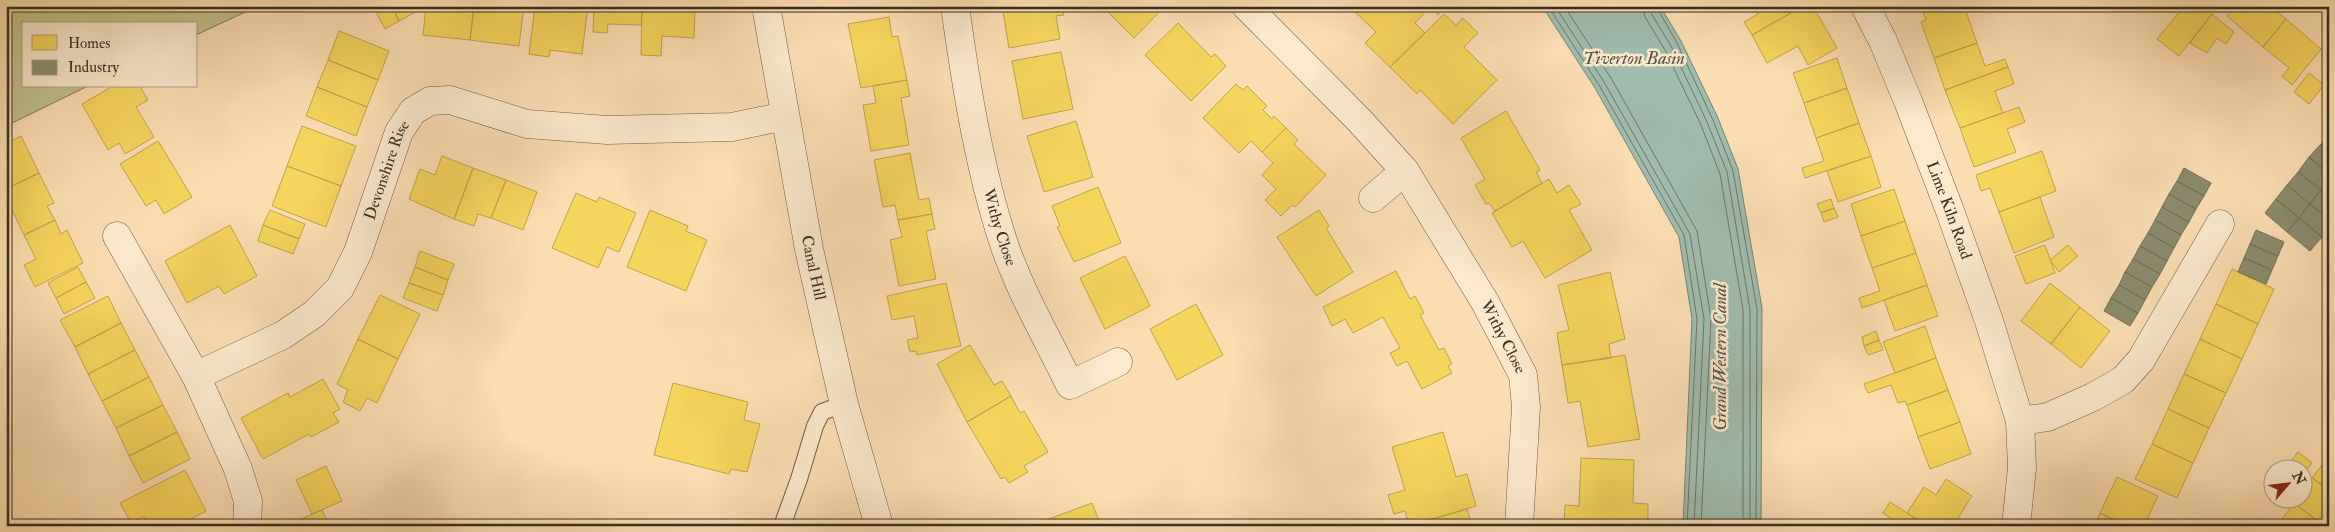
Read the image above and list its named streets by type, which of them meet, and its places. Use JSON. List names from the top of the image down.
{
  "streets": {
    "street": [
      "Devonshire Rise",
      "Lime Kiln Road",
      "Withy Close",
      "Canal Hill"
    ]
  },
  "crossings": [
    ["Devonshire Rise", "Canal Hill"]
  ],
  "water": ["Tiverton Basin", "Grand Western Canal"],
  "legend": ["Homes", "Industry"],
  "north": "top right"
}
